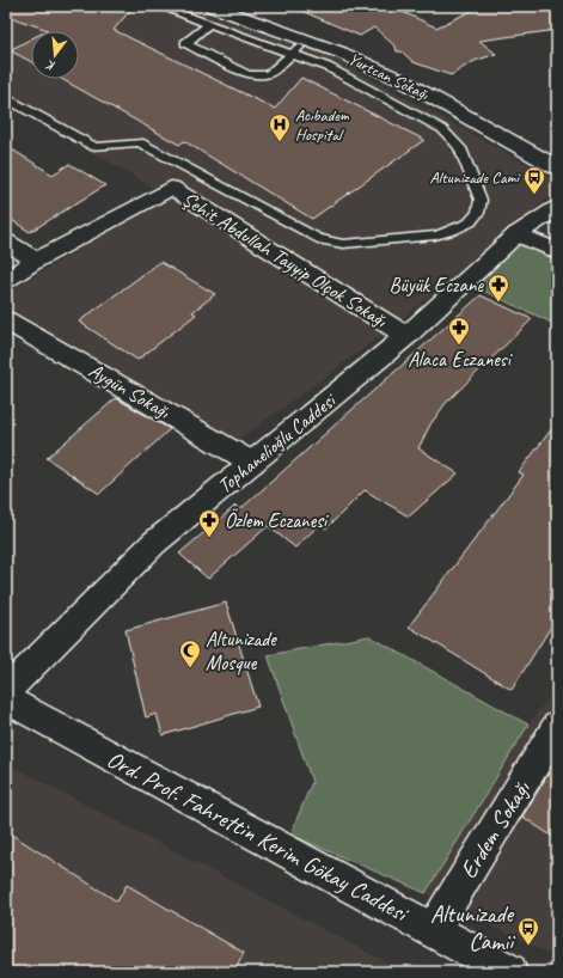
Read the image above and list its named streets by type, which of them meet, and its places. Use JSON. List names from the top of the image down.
{
  "streets": {
    "street": [
      "Yurtcan Sokağı",
      "Şehit Abdullah Tayyip Olçok Sokağı",
      "Aygün Sokağı",
      "Tophanelioğlu Caddesi",
      "Erdem Sokağı",
      "Ord. Prof. Fahrettin Kerim Gökay Caddesi"
    ]
  },
  "crossings": [
    ["Şehit Abdullah Tayyip Olçok Sokağı", "Tophanelioğlu Caddesi"],
    ["Aygün Sokağı", "Tophanelioğlu Caddesi"],
    ["Erdem Sokağı", "Ord. Prof. Fahrettin Kerim Gökay Caddesi"]
  ],
  "places": {
    "hospital": ["Acıbadem Hospital"],
    "bus stop": ["Altunizade Cami", "Altunizade Camii"],
    "pharmacy": ["Büyük Eczane", "Alaca Eczanesi", "Özlem Eczanesi"],
    "mosque": ["Altunizade Mosque"]
  },
  "north": "bottom"
}
